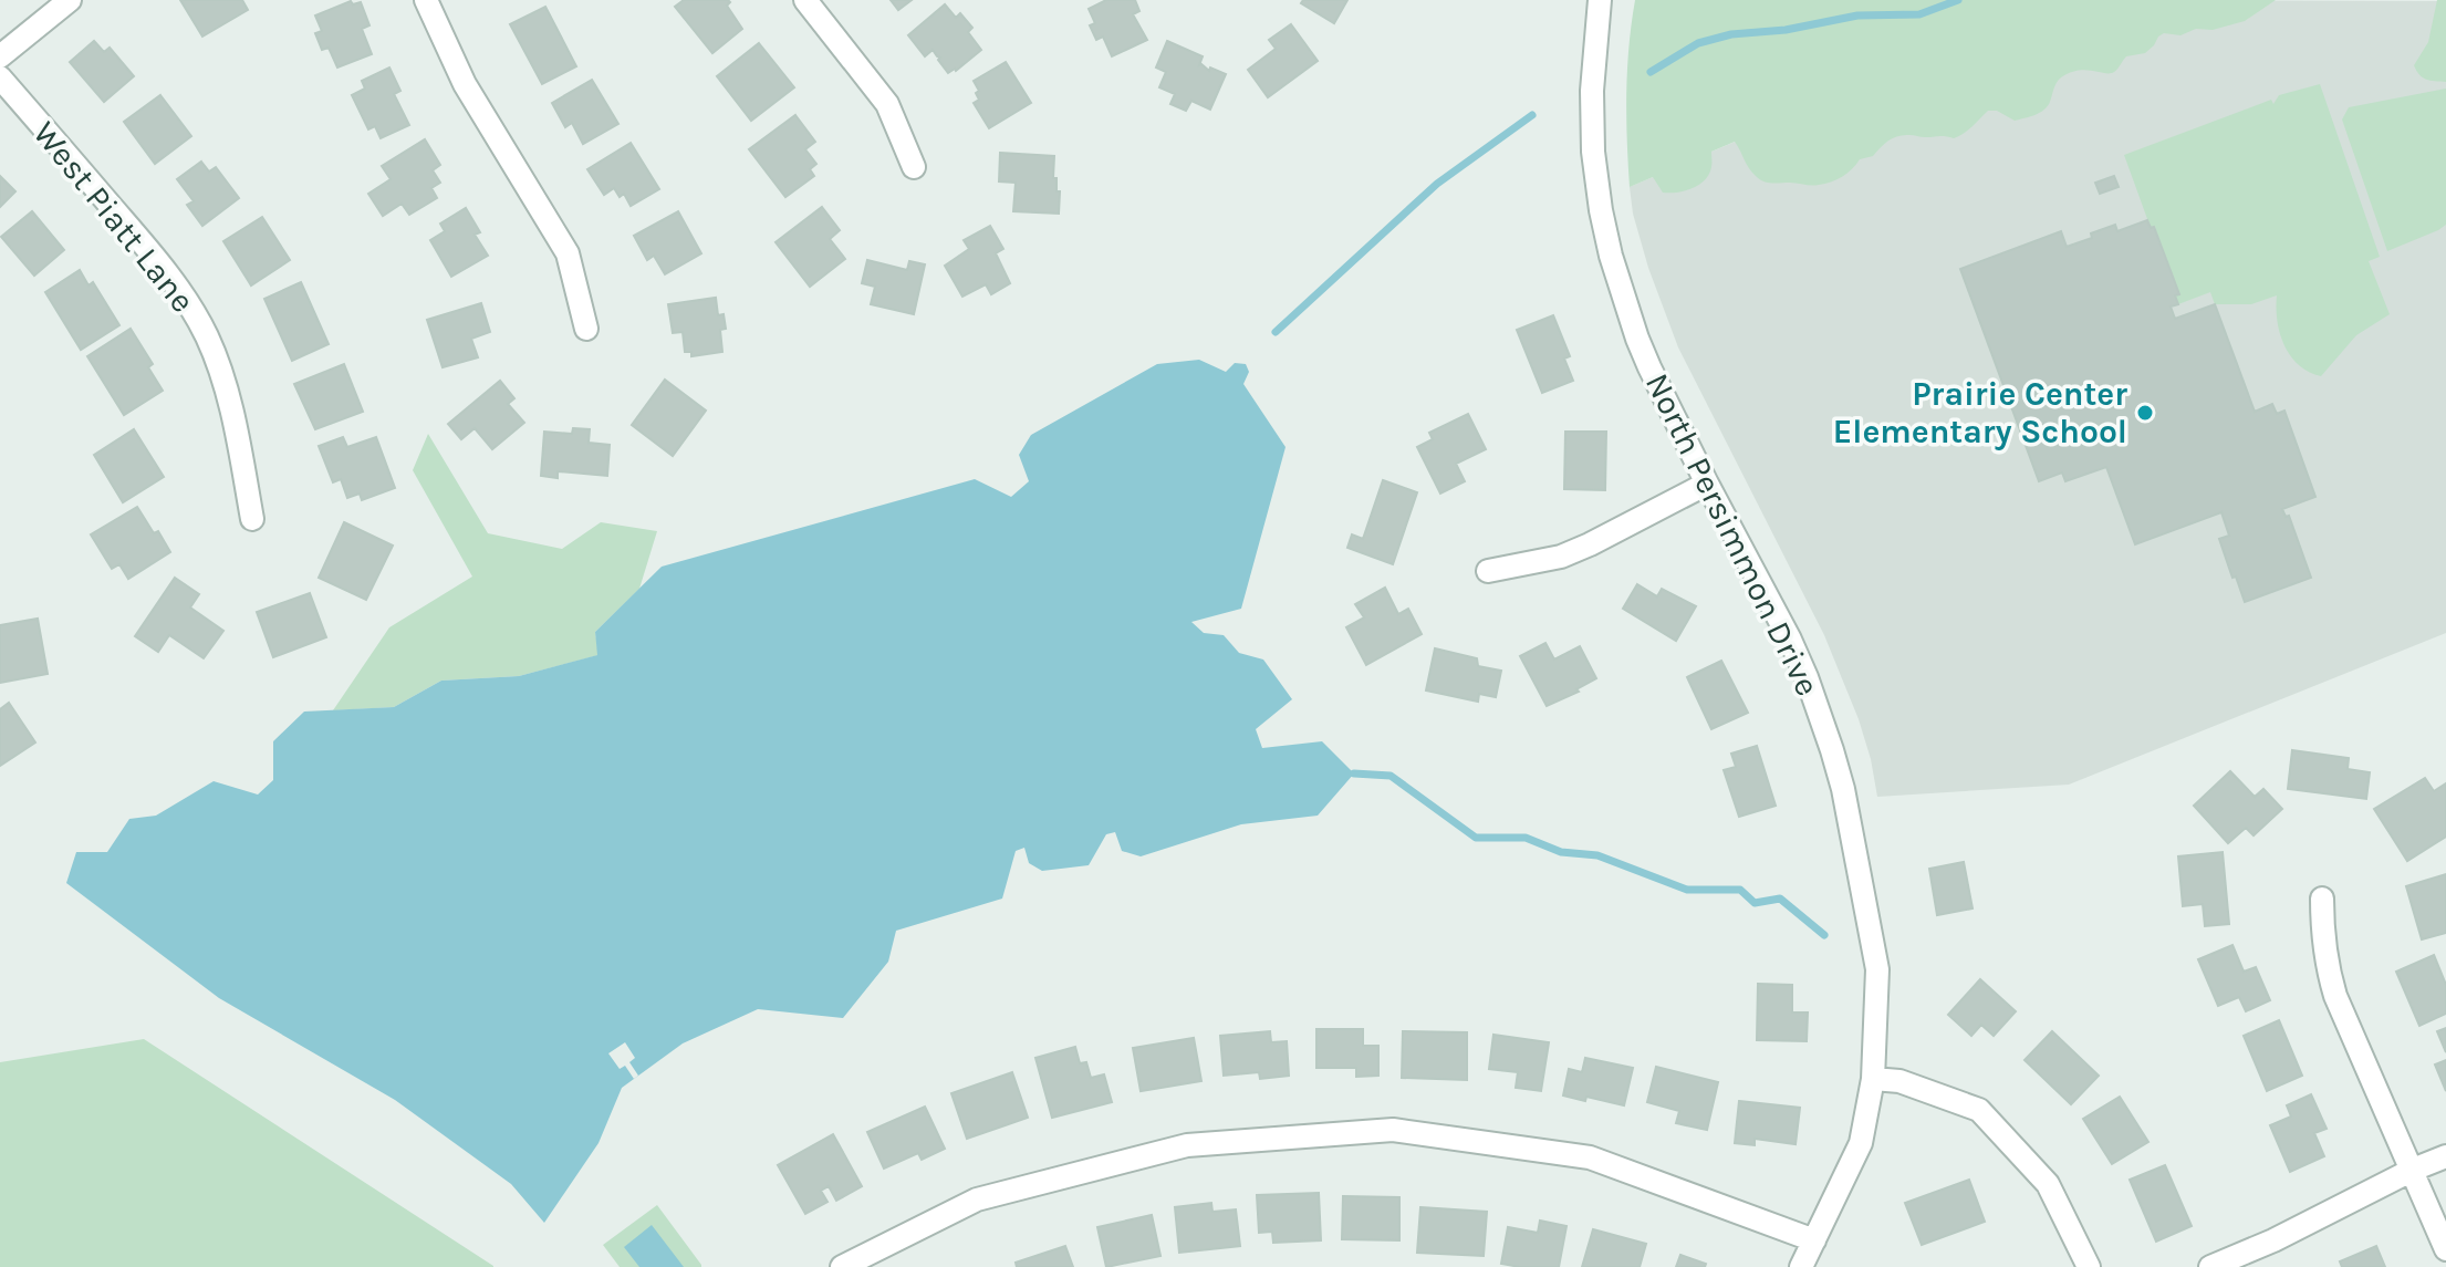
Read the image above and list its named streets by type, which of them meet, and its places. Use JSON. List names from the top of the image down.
{
  "streets": {
    "street": ["West Piatt Lane", "North Persimmon Drive"]
  },
  "places": ["Prairie Center Elementary School"]
}
